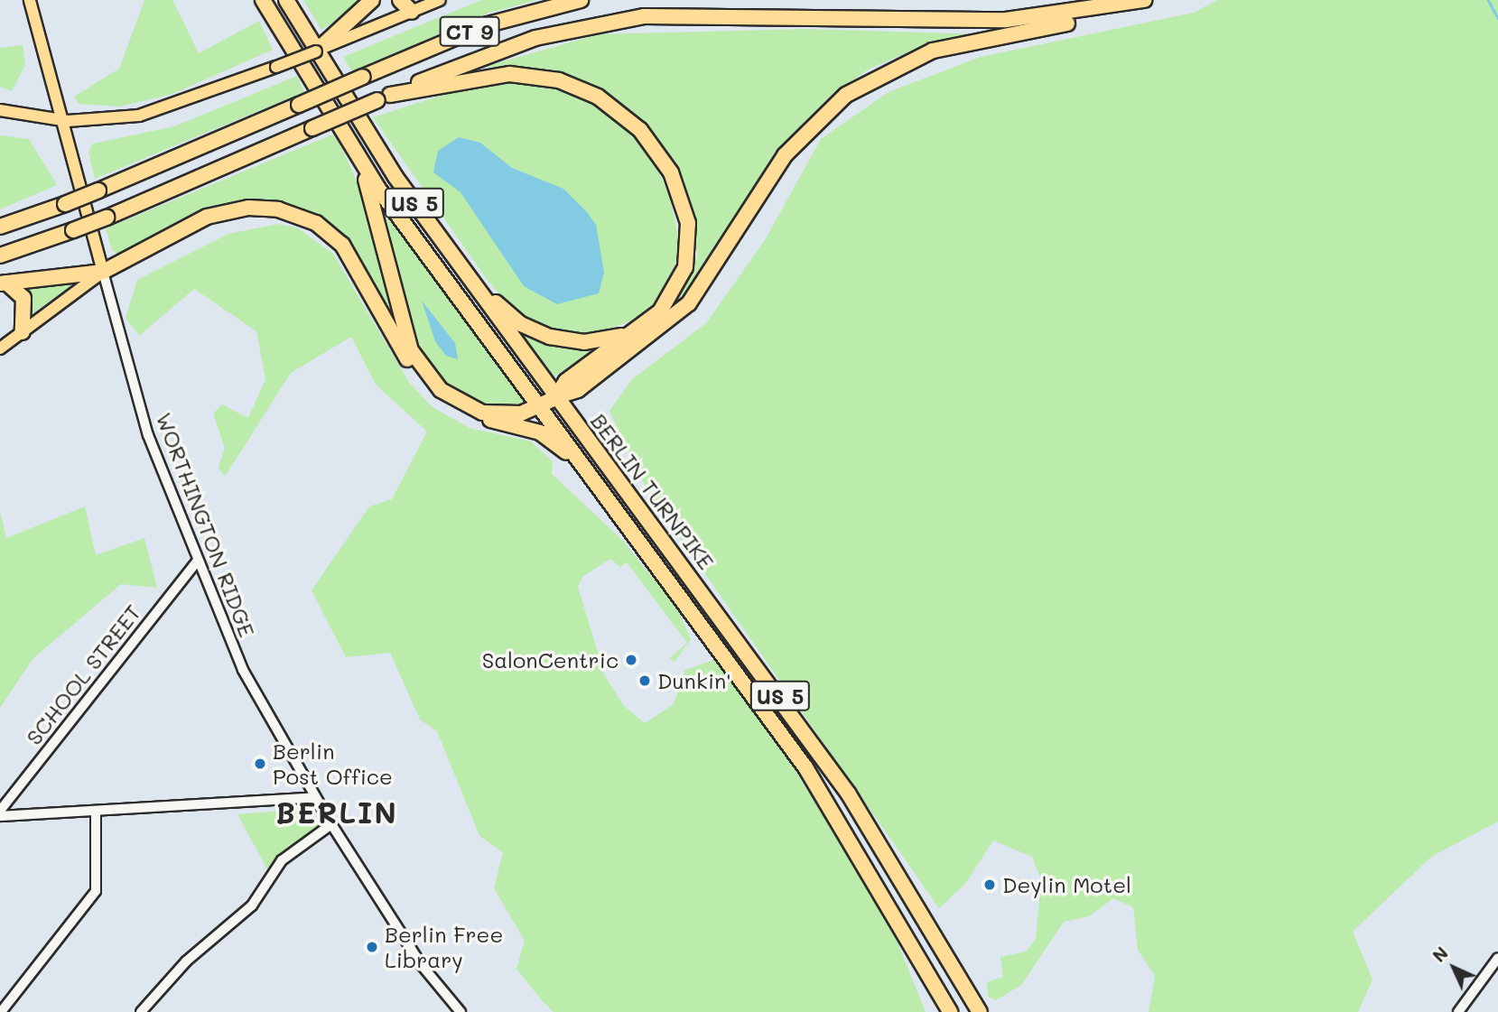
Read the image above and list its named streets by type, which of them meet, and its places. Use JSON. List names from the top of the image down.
{
  "streets": {
    "highway": ["CT 9", "US 5", "BERLIN TURNPIKE"],
    "main road": ["WORTHINGTON RIDGE"],
    "street": ["SCHOOL STREET"]
  },
  "crossings": [
    ["WORTHINGTON RIDGE", "SCHOOL STREET"]
  ],
  "districts": ["BERLIN"],
  "places": [
    "SalonCentric",
    "Dunkin'",
    "Berlin Post Office",
    "Deylin Motel",
    "Berlin Free Library"
  ],
  "north": "top left"
}
